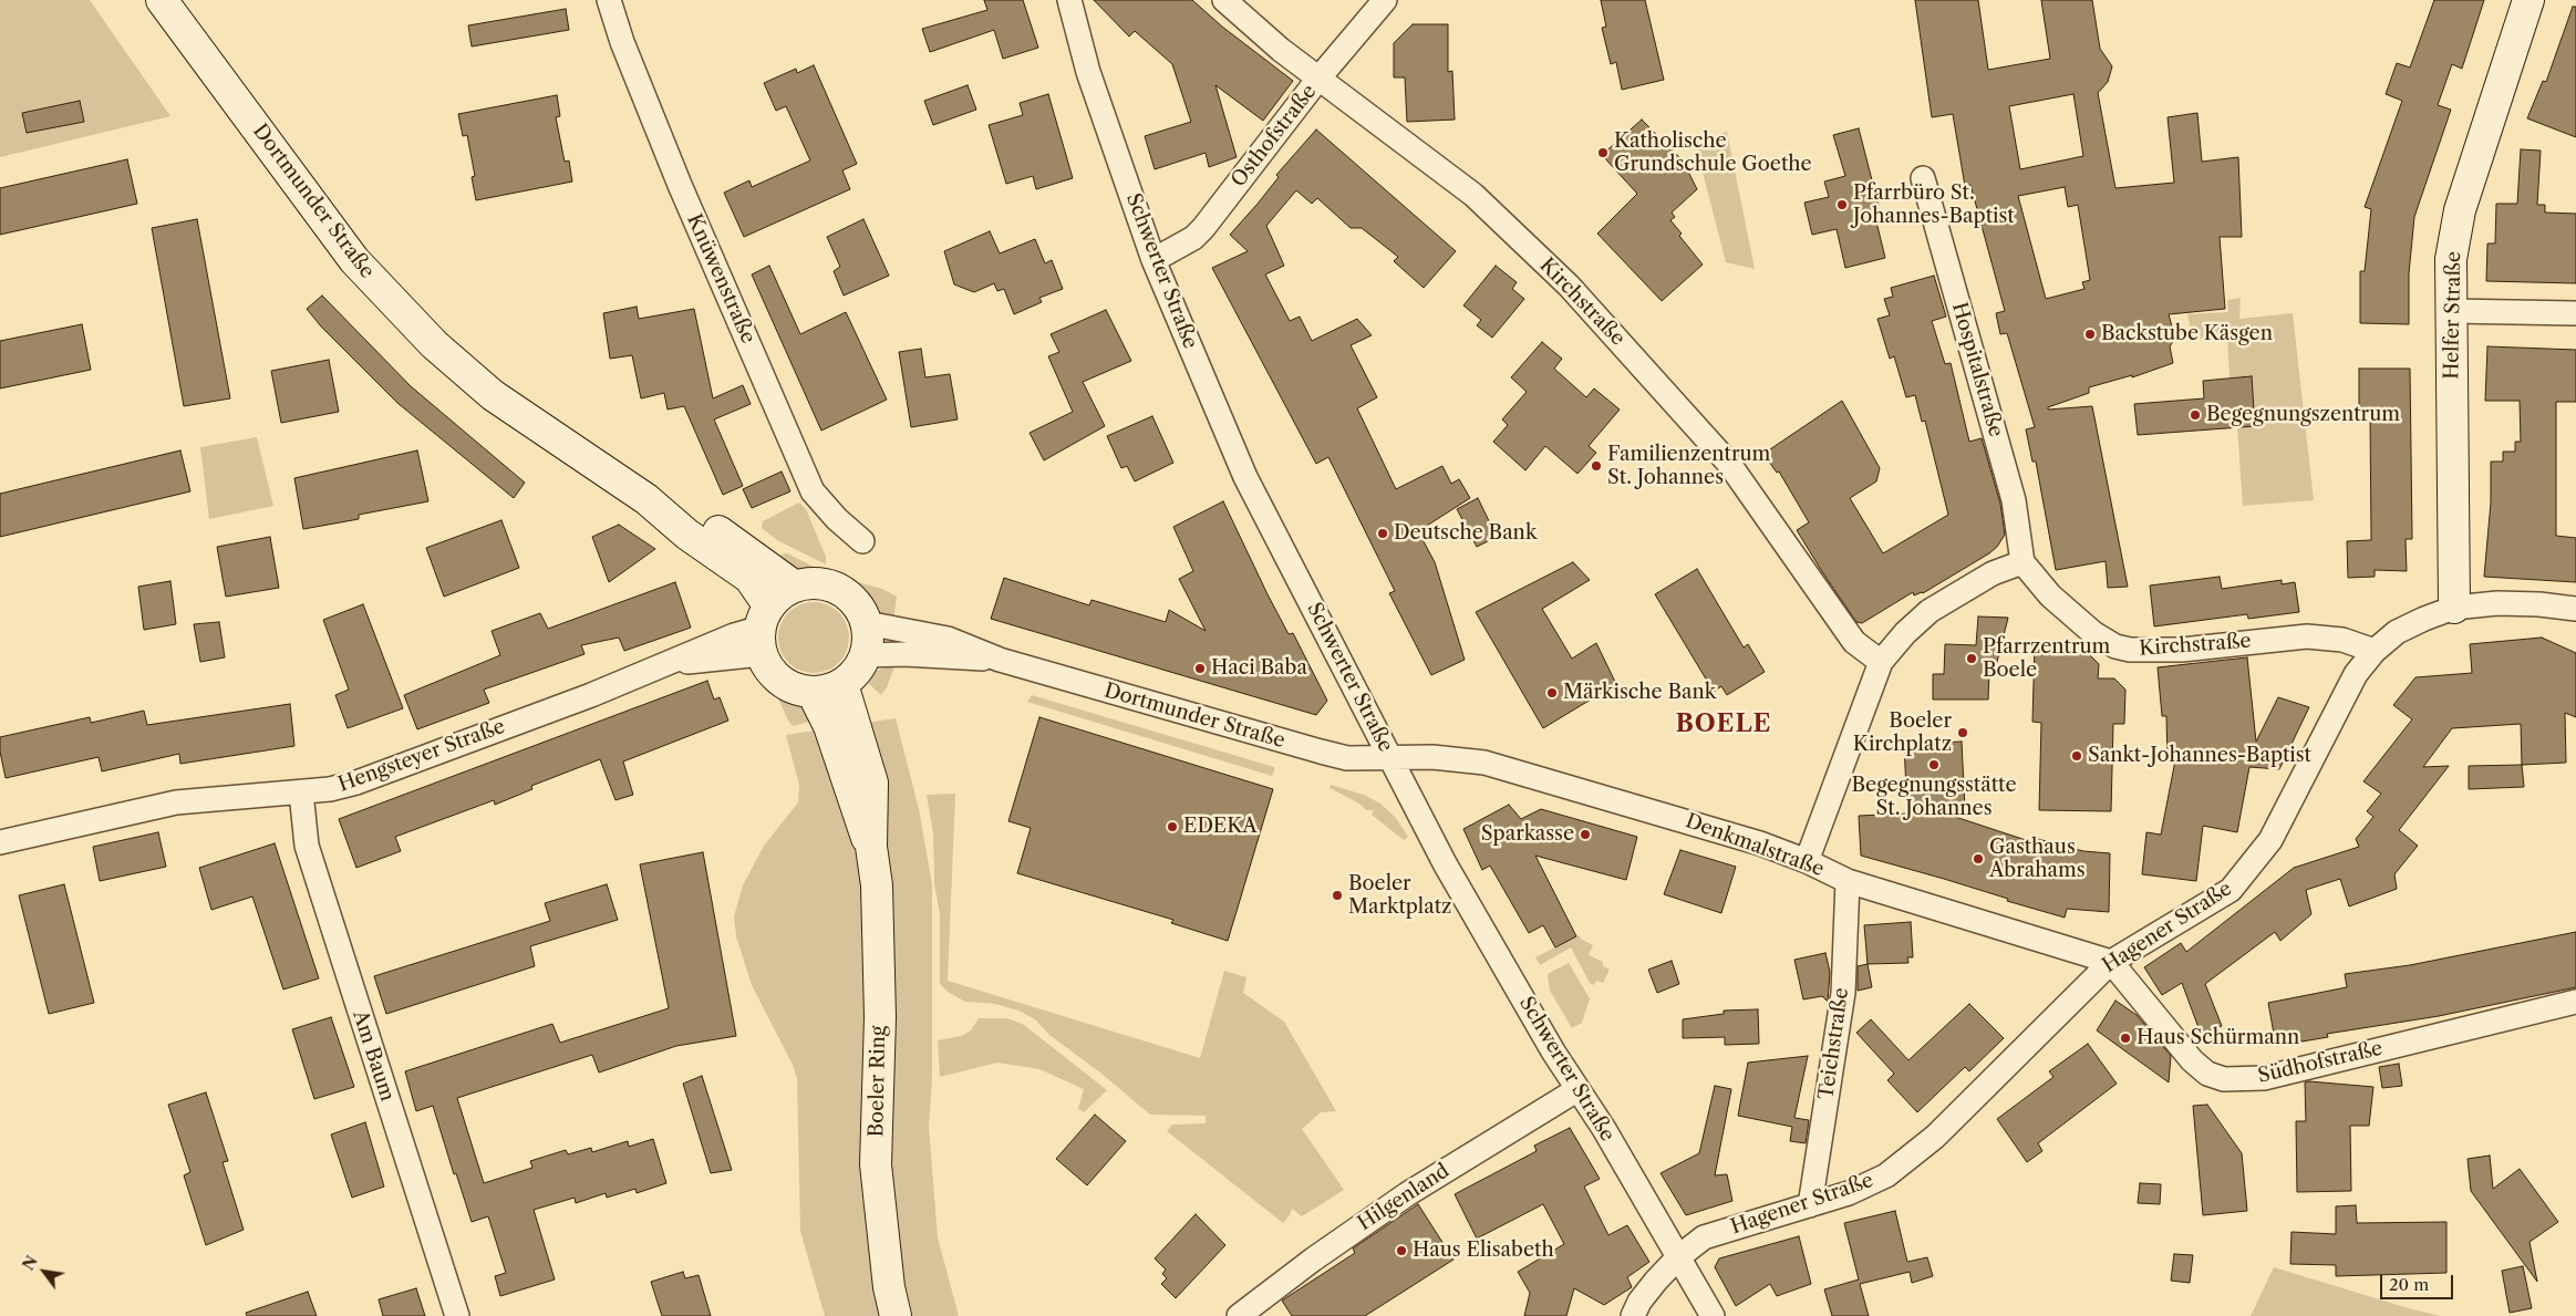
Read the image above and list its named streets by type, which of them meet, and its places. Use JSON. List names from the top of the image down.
{
  "streets": {
    "main road": ["Dortmunder Straße", "Helfer Straße", "Boeler Ring"],
    "street": [
      "Osthofstraße",
      "Schwerter Straße",
      "Knüwenstraße",
      "Kirchstraße",
      "Hospitalstraße",
      "Hengsteyer Straße",
      "Denkmalstraße",
      "Hagener Straße",
      "Teichstraße",
      "Am Baum",
      "Südhofstraße",
      "Hilgenland"
    ]
  },
  "crossings": [
    ["Osthofstraße", "Schwerter Straße"],
    ["Osthofstraße", "Kirchstraße"],
    ["Dortmunder Straße", "Schwerter Straße"],
    ["Dortmunder Straße", "Hengsteyer Straße"],
    ["Dortmunder Straße", "Denkmalstraße"],
    ["Dortmunder Straße", "Boeler Ring"],
    ["Schwerter Straße", "Denkmalstraße"],
    ["Schwerter Straße", "Hagener Straße"],
    ["Schwerter Straße", "Hilgenland"],
    ["Kirchstraße", "Hospitalstraße"],
    ["Kirchstraße", "Hagener Straße"],
    ["Helfer Straße", "Hagener Straße"],
    ["Hengsteyer Straße", "Am Baum"],
    ["Hengsteyer Straße", "Boeler Ring"],
    ["Denkmalstraße", "Hagener Straße"],
    ["Denkmalstraße", "Teichstraße"],
    ["Denkmalstraße", "Südhofstraße"],
    ["Hagener Straße", "Teichstraße"],
    ["Hagener Straße", "Südhofstraße"]
  ],
  "districts": ["BOELE"],
  "places": [
    "Katholische Grundschule Goethe",
    "Pfarrbüro St. Johannes-Baptist",
    "Backstube Käsgen",
    "Begegnungszentrum",
    "Familienzentrum St. Johannes",
    "Deutsche Bank",
    "Pfarrzentrum Boele",
    "Haci Baba",
    "Märkische Bank",
    "Boeler Kirchplatz",
    "Sankt-Johannes-Baptist",
    "Begegnungsstätte St. Johannes",
    "EDEKA",
    "Sparkasse",
    "Gasthaus Abrahams",
    "Boeler Marktplatz",
    "Haus Schürmann",
    "Haus Elisabeth"
  ],
  "scale_bar": "20 m",
  "north": "top left"
}
